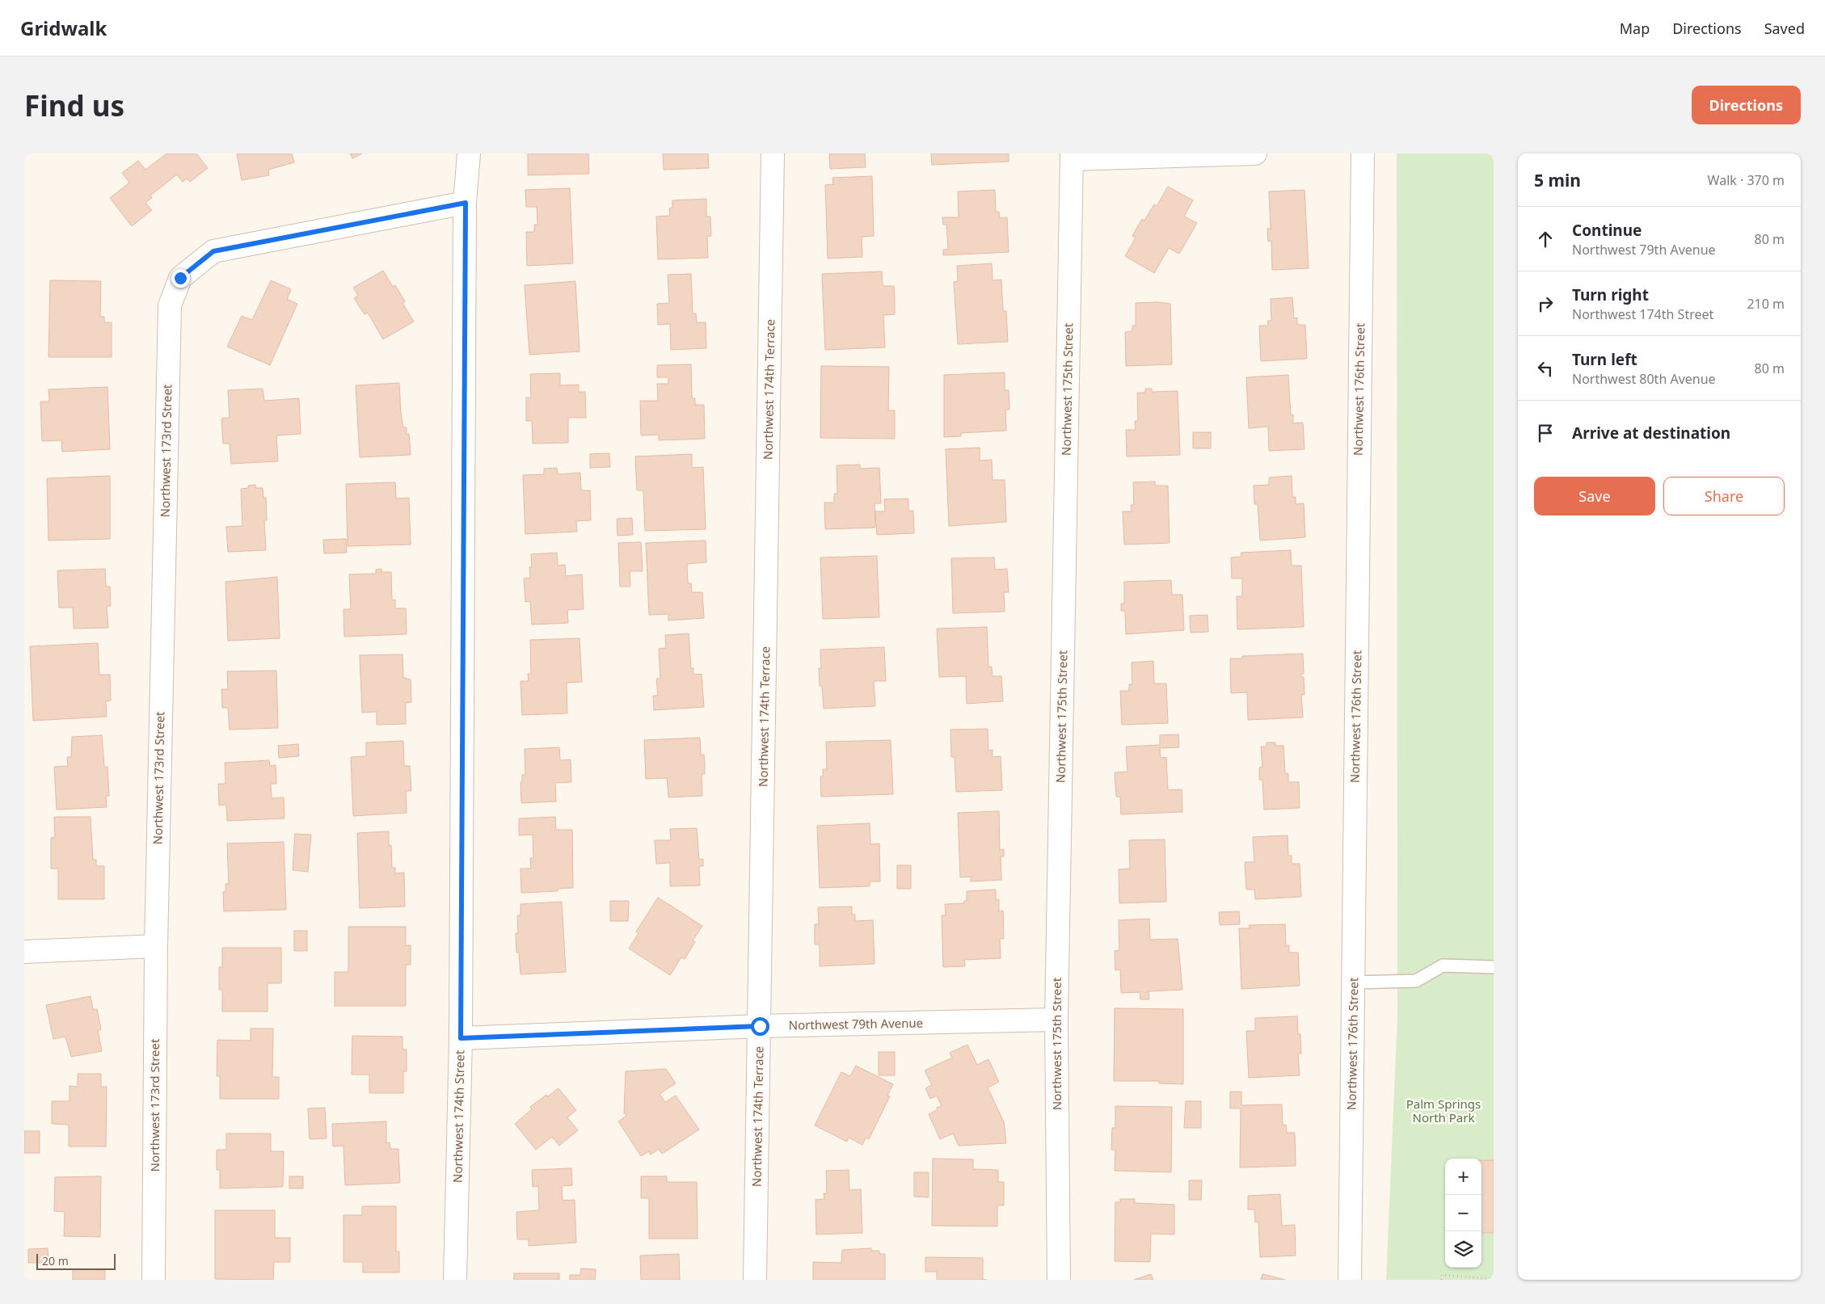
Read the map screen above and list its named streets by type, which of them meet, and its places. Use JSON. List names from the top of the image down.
{
  "streets": {
    "street": [
      "Northwest 174th Terrace",
      "Northwest 175th Street",
      "Northwest 176th Street",
      "Northwest 173rd Street",
      "Northwest 79th Avenue",
      "Northwest 174th Street"
    ]
  },
  "crossings": [
    ["Northwest 174th Terrace", "Northwest 79th Avenue"],
    ["Northwest 175th Street", "Northwest 79th Avenue"],
    ["Northwest 173rd Street", "Northwest 174th Street"],
    ["Northwest 79th Avenue", "Northwest 174th Street"]
  ],
  "parks": ["Palm Springs North Park"],
  "scale_bar": "20 m",
  "page": {
    "header": "Gridwalk",
    "nav": ["Map", "Directions", "Saved"],
    "buttons": [
      "Directions",
      ["Save", "Share"]
    ],
    "title": "Find us",
    "heading": ["5 min", "Walk · 370 m"],
    "list": [
      ["Continue", "Northwest 79th Avenue", "80 m"],
      ["Turn right", "Northwest 174th Street", "210 m"],
      ["Turn left", "Northwest 80th Avenue", "80 m"],
      "Arrive at destination"
    ],
    "map_buttons": ["+", "−"],
    "scale": "20 m"
  }
}
